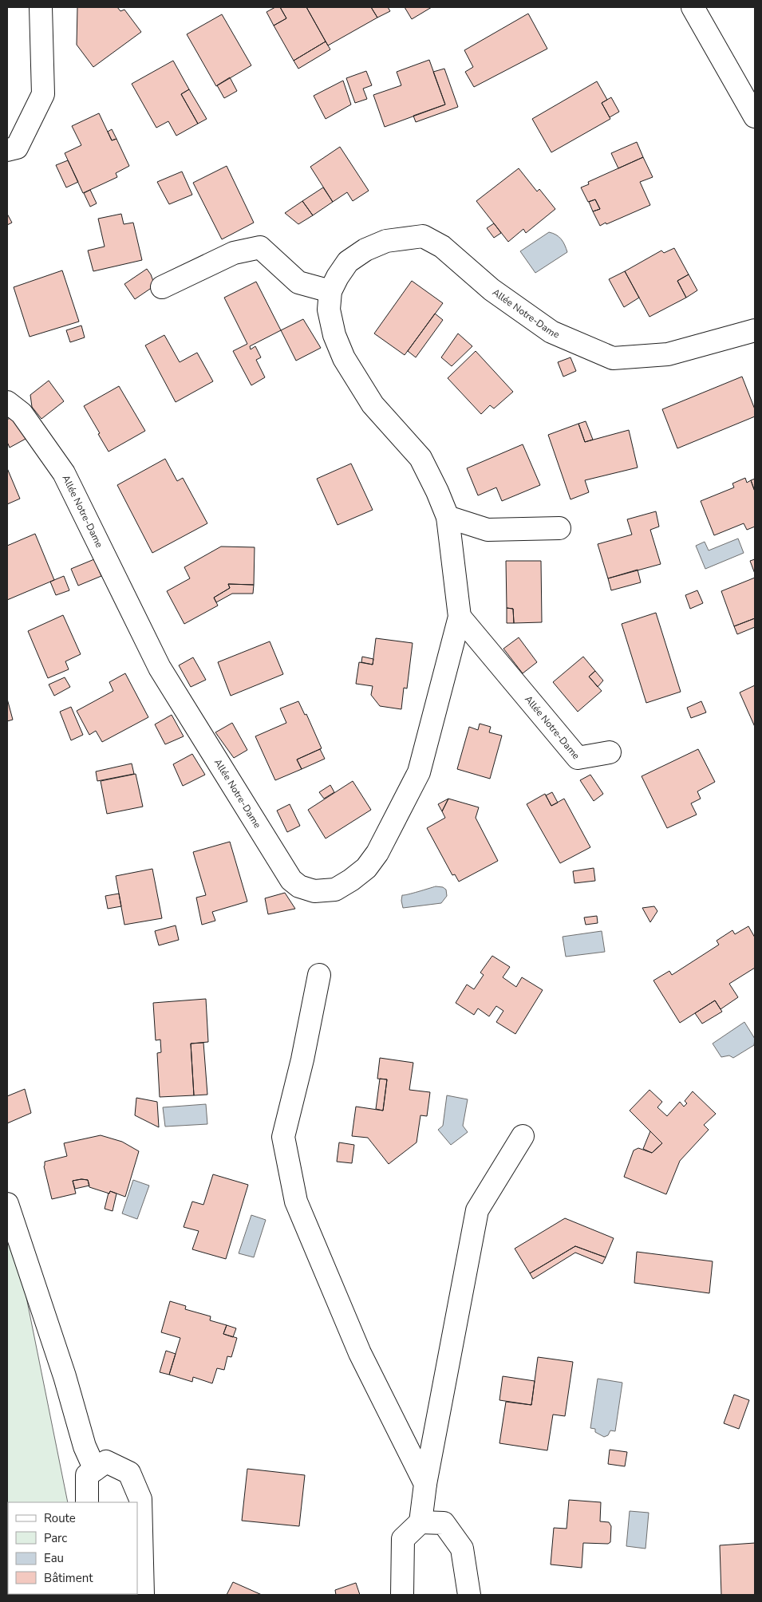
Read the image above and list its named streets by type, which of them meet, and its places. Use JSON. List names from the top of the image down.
{
  "streets": {
    "street": ["Allée Notre-Dame"]
  },
  "legend": [
    "Route",
    "Parc",
    "Eau",
    "Bâtiment"
  ]
}
